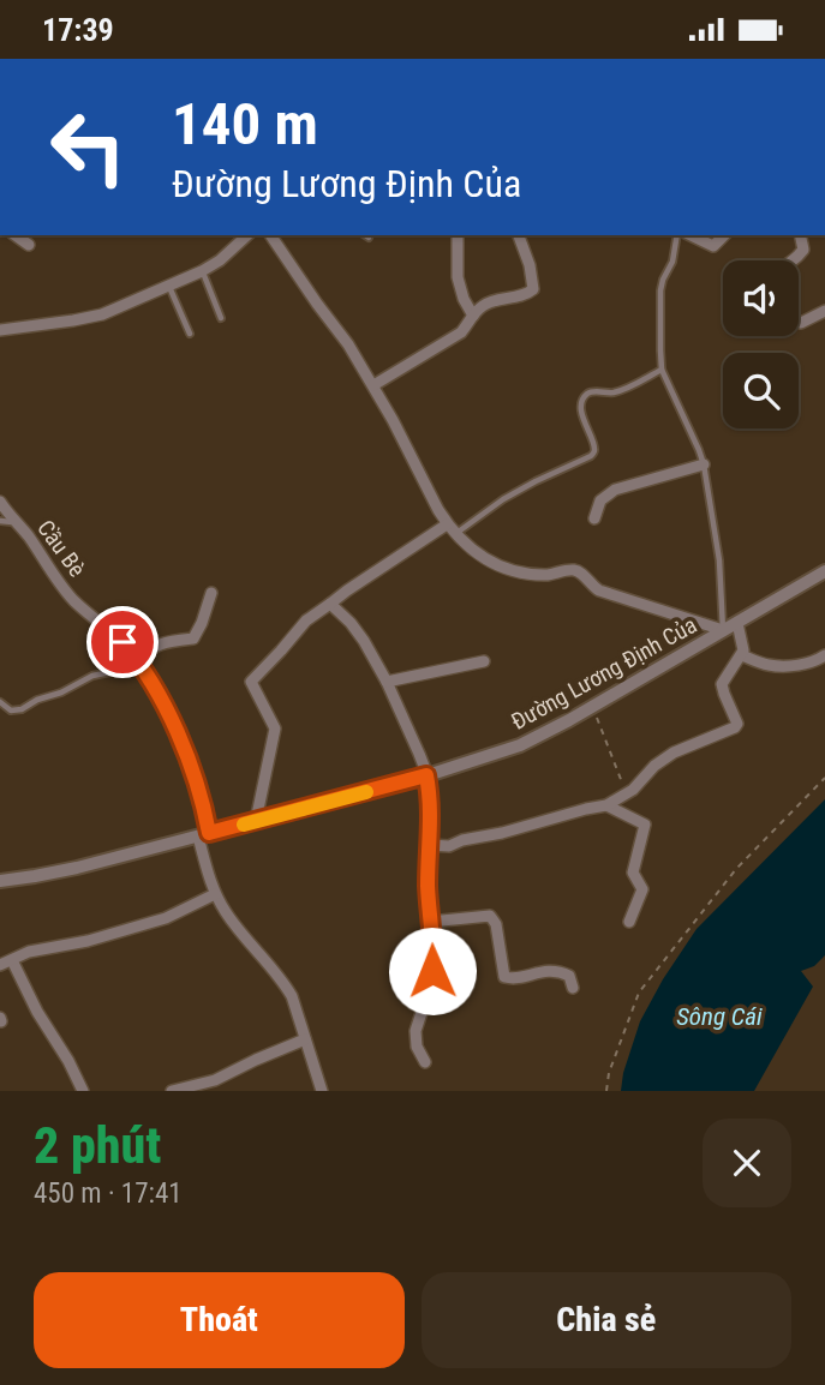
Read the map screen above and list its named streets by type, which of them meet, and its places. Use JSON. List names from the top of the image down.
{
  "streets": {
    "street": ["Cầu Bè", "Đường Lương Định Của"]
  },
  "crossings": [
    ["Cầu Bè", "Đường Lương Định Của"]
  ],
  "water": ["Sông Cái"],
  "page": {
    "status": "17:39",
    "turn": ["140 m", "Đường Lương Định Của"],
    "heading": ["2 phút", "450 m · 17:41"],
    "buttons": ["Thoát", "Chia sẻ"]
  }
}
